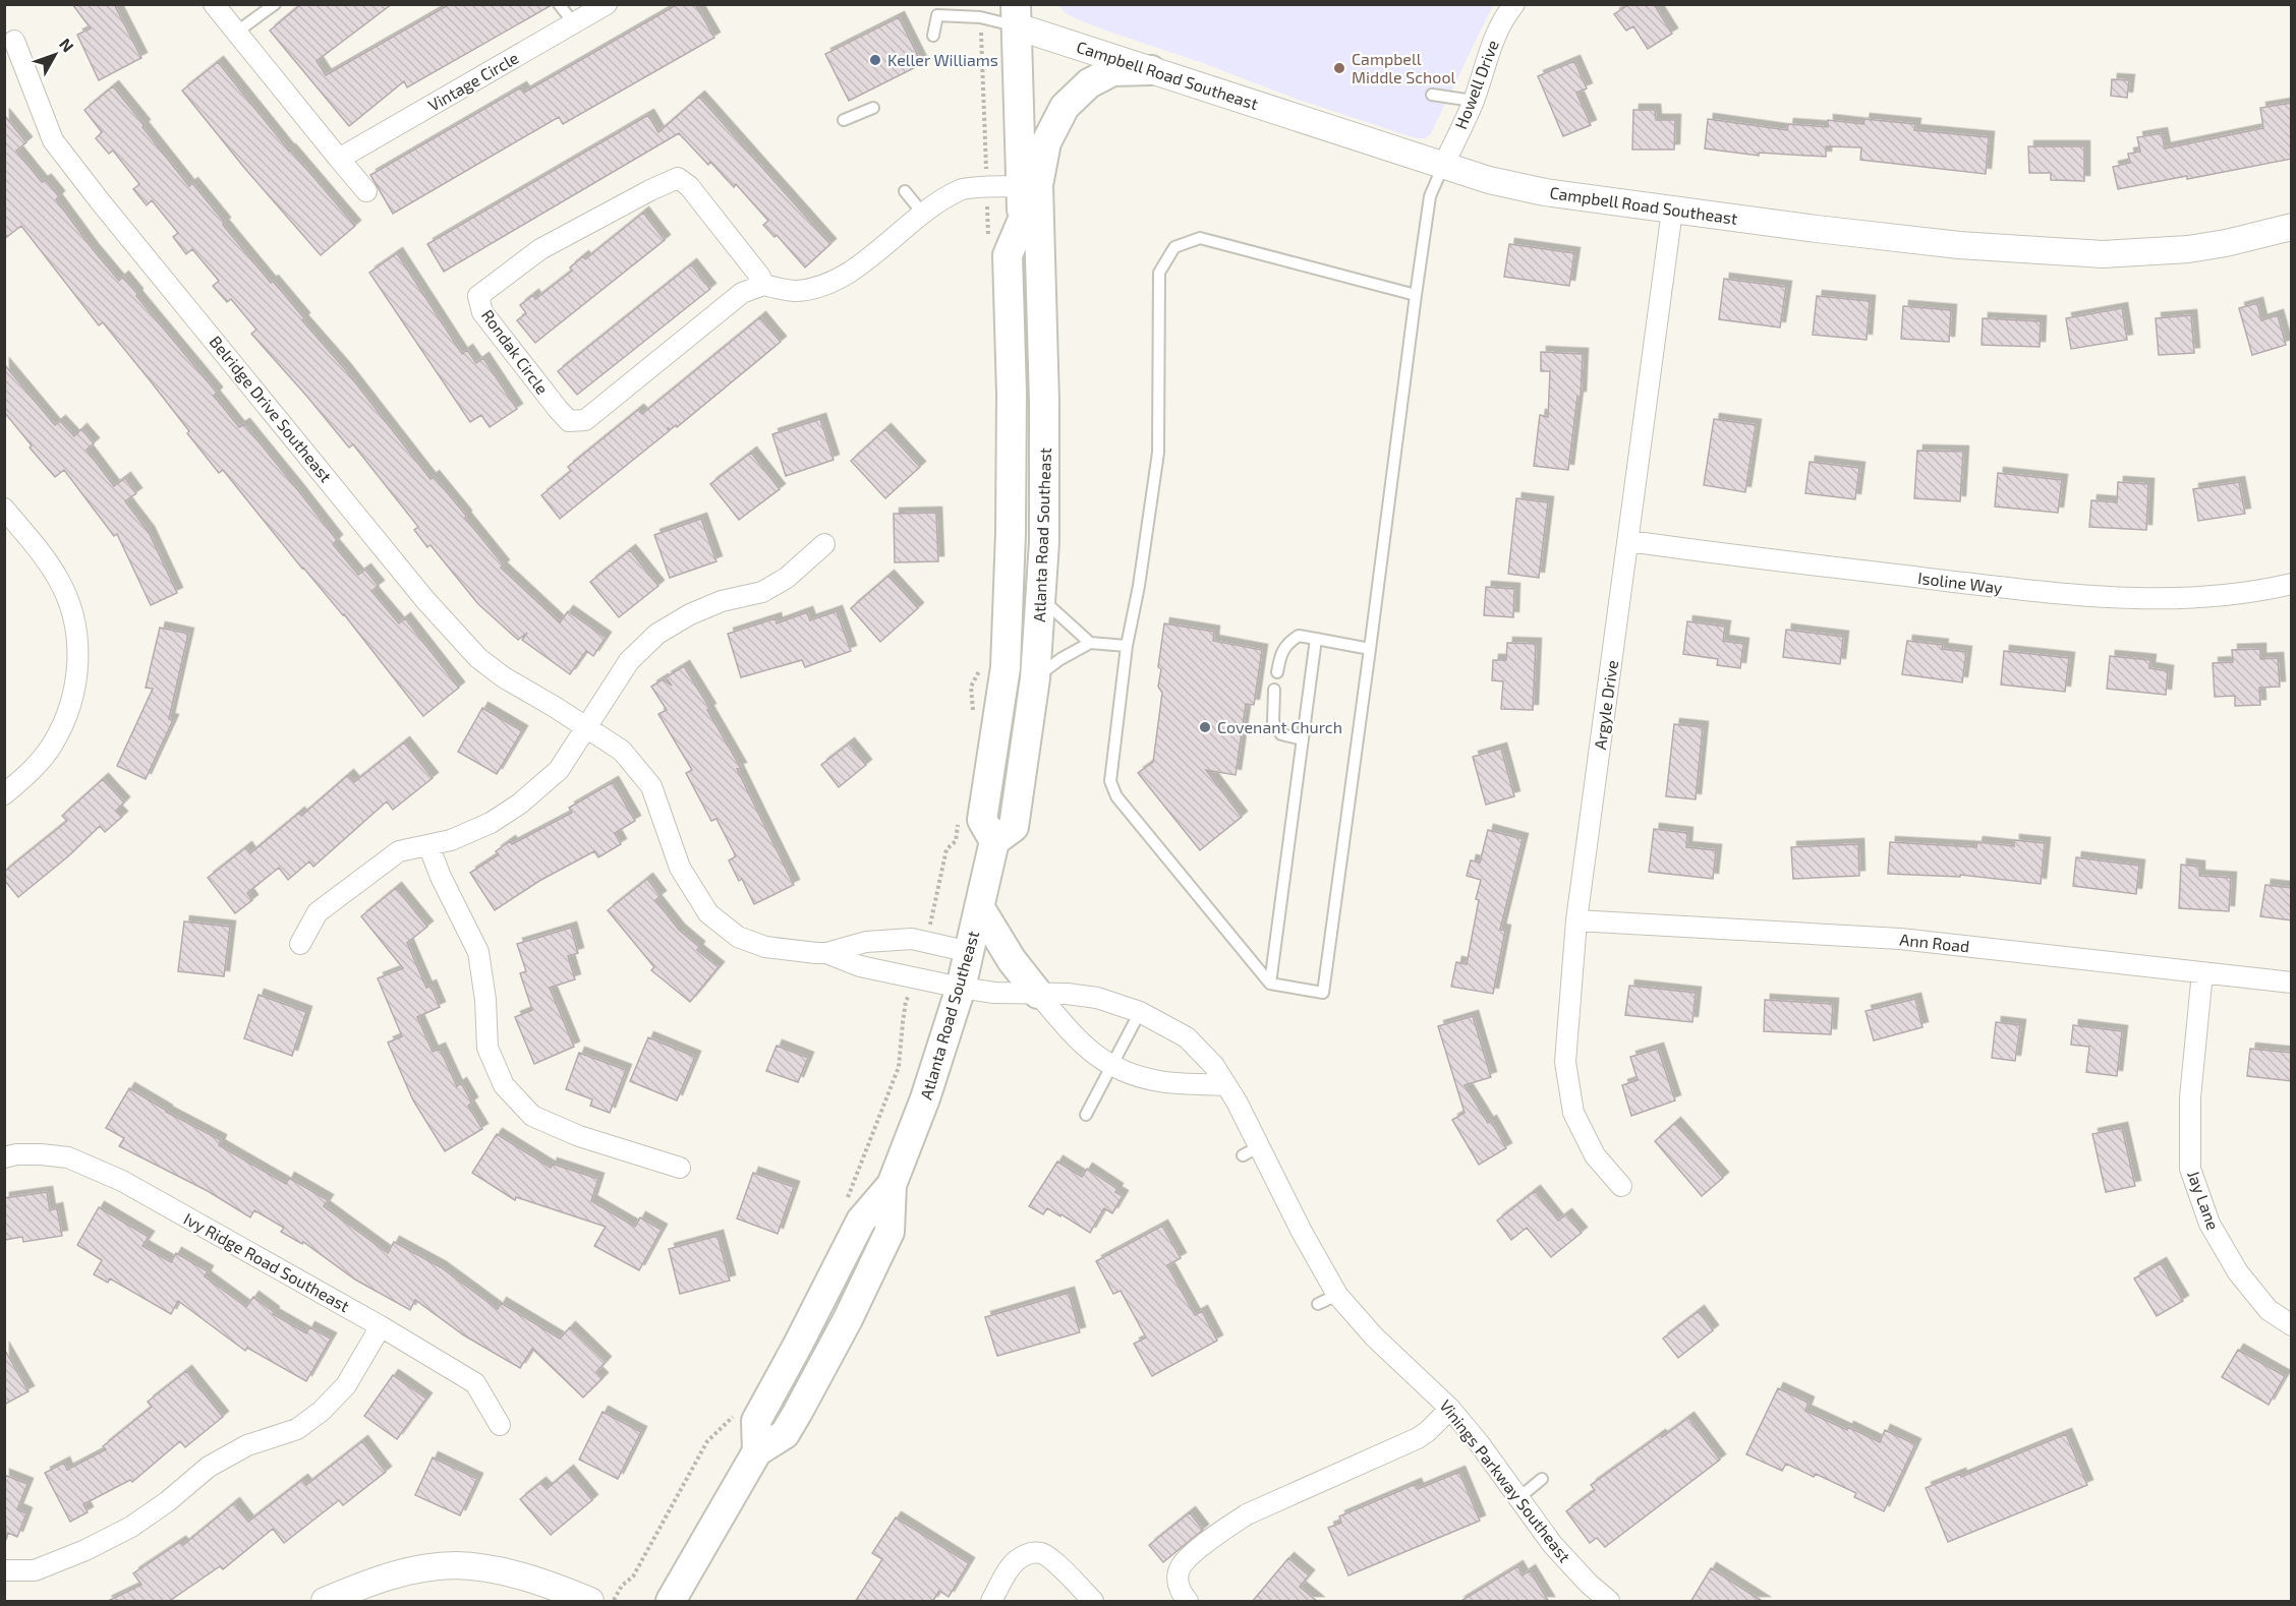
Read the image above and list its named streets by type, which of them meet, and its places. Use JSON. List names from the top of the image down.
{
  "streets": {
    "main road": ["Atlanta Road Southeast"],
    "street": [
      "Campbell Road Southeast",
      "Vintage Circle",
      "Howell Drive",
      "Rondak Circle",
      "Belridge Drive Southeast",
      "Isoline Way",
      "Argyle Drive",
      "Ann Road",
      "Jay Lane",
      "Ivy Ridge Road Southeast",
      "Vinings Parkway Southeast"
    ]
  },
  "crossings": [
    ["Campbell Road Southeast", "Howell Drive"],
    ["Campbell Road Southeast", "Atlanta Road Southeast"],
    ["Campbell Road Southeast", "Argyle Drive"],
    ["Belridge Drive Southeast", "Atlanta Road Southeast"],
    ["Belridge Drive Southeast", "Vinings Parkway Southeast"],
    ["Atlanta Road Southeast", "Vinings Parkway Southeast"],
    ["Isoline Way", "Argyle Drive"],
    ["Argyle Drive", "Ann Road"],
    ["Ann Road", "Jay Lane"]
  ],
  "places": ["Keller Williams", "Campbell Middle School", "Covenant Church"],
  "north": "top right"
}
